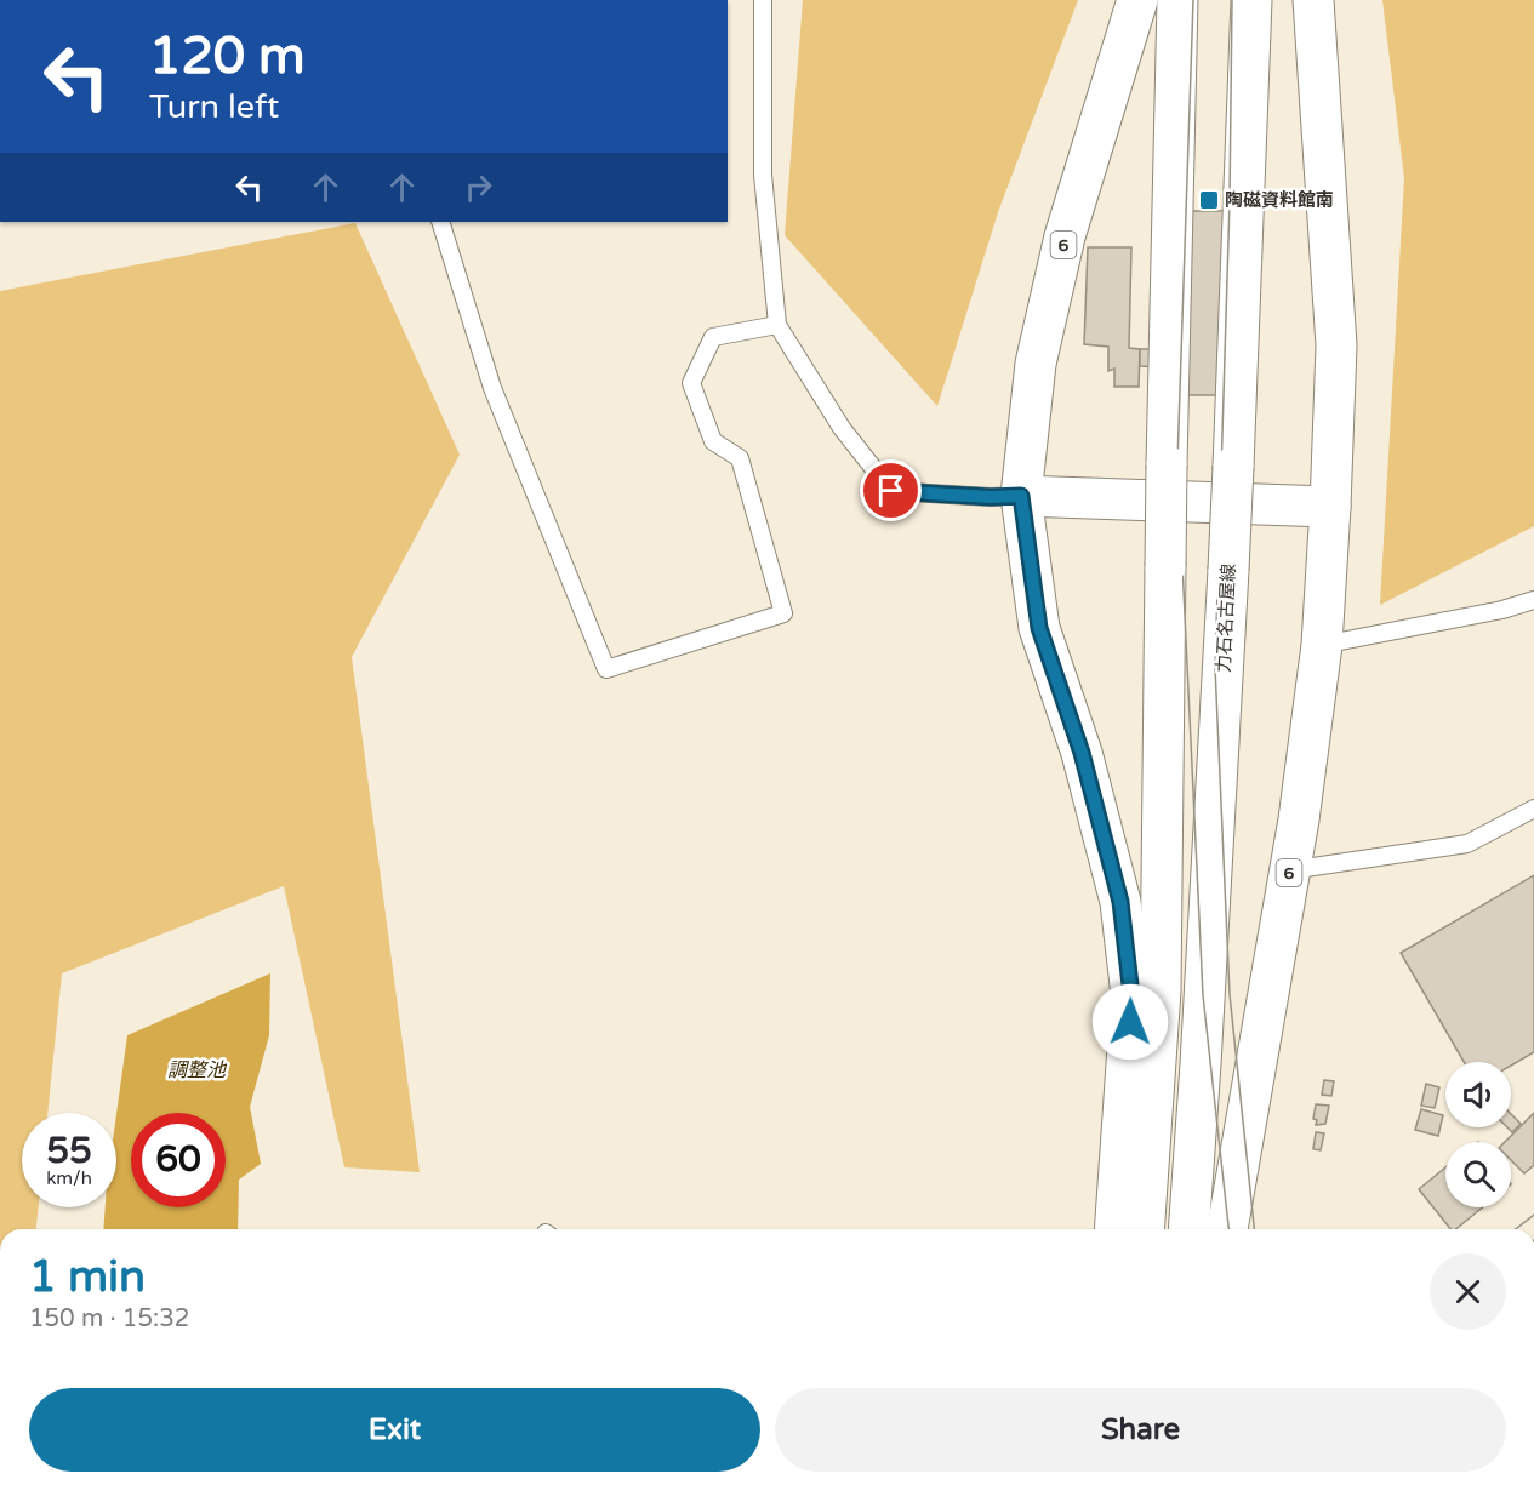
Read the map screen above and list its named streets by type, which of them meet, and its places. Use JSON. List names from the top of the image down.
{
  "streets": {
    "main road": ["6", "力石名古屋線"]
  },
  "water": ["調整池"],
  "places": {
    "transit": ["陶磁資料館南"]
  },
  "page": {
    "turn": ["120 m", "Turn left"],
    "speed": "55 km/h",
    "limit": "60",
    "heading": ["1 min", "150 m · 15:32"],
    "buttons": ["Exit", "Share"]
  }
}
